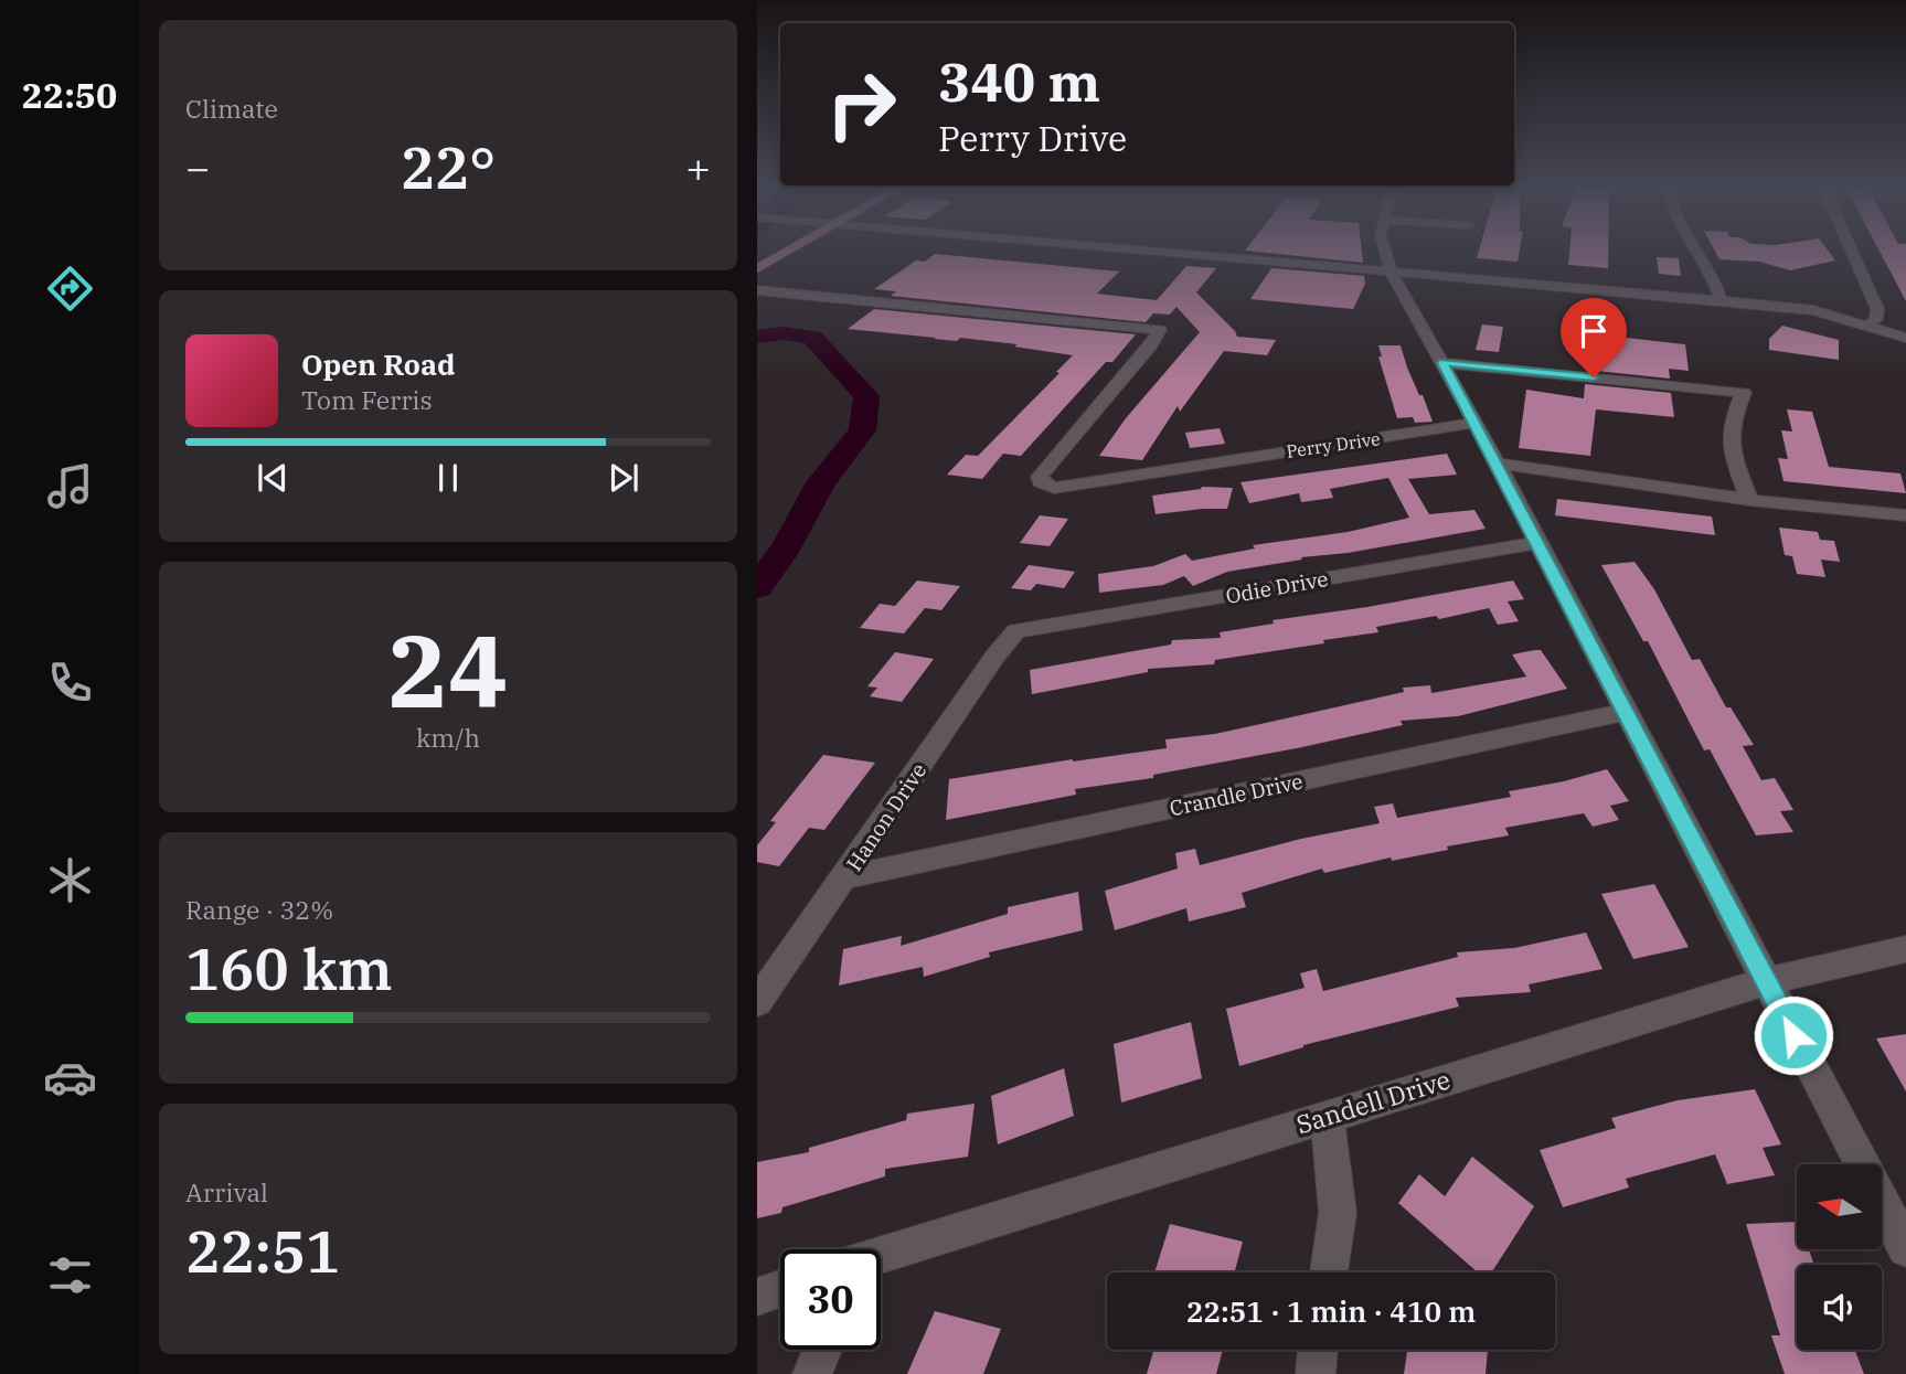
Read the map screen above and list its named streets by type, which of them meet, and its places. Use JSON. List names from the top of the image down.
{
  "streets": {
    "street": [
      "Perry Drive",
      "Odie Drive",
      "Crandle Drive",
      "Hanon Drive",
      "Sandell Drive"
    ]
  },
  "crossings": [
    ["Odie Drive", "Hanon Drive"],
    ["Crandle Drive", "Hanon Drive"]
  ],
  "north": "left",
  "page": {
    "tabs": "22:50",
    "tile": [
      "Climate",
      ["24", "km/h"],
      ["Range · 32%", "160 km"],
      ["Arrival", "22:51"]
    ],
    "turn": ["340 m", "Perry Drive"],
    "heat": ["−", "22°", "+"],
    "song": ["Open Road", "Tom Ferris"],
    "limit": "30",
    "trip": "22:51 · 1 min · 410 m"
  }
}
